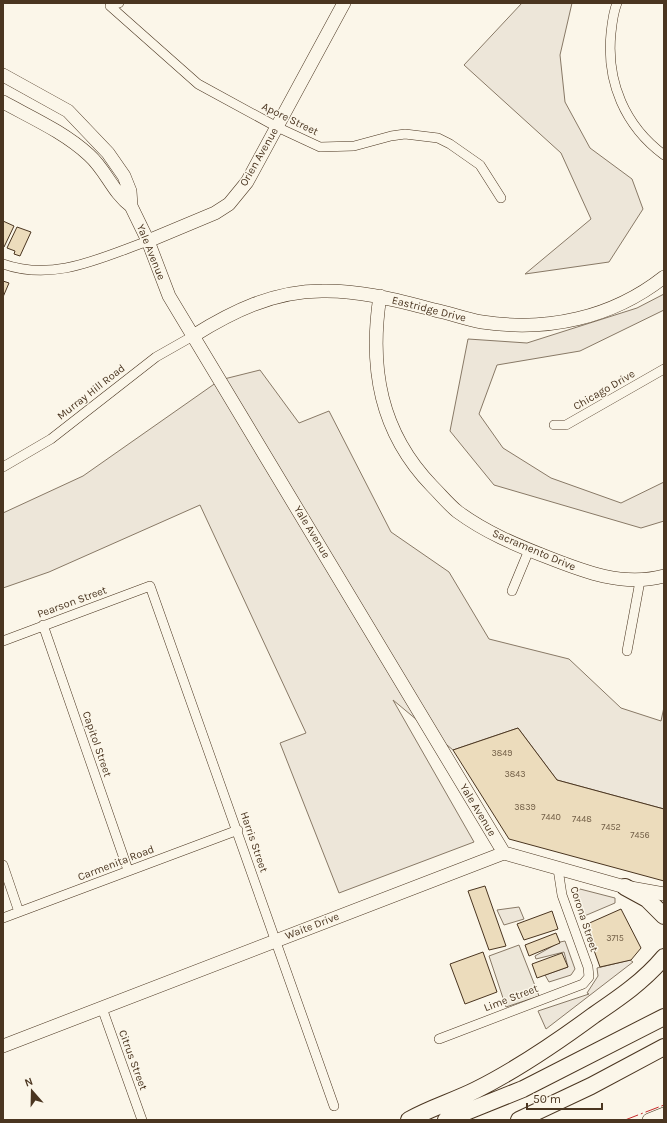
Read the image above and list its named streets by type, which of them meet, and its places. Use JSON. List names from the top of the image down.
{
  "streets": {
    "street": [
      "Apore Street",
      "Orien Avenue",
      "Yale Avenue",
      "Eastridge Drive",
      "Chicago Drive",
      "Murray Hill Road",
      "Sacramento Drive",
      "Pearson Street",
      "Capitol Street",
      "Harris Street",
      "Carmenita Road",
      "Corona Street",
      "Waite Drive",
      "Lime Street",
      "Citrus Street"
    ]
  },
  "crossings": [
    ["Apore Street", "Orien Avenue"],
    ["Orien Avenue", "Yale Avenue"],
    ["Yale Avenue", "Eastridge Drive"],
    ["Yale Avenue", "Murray Hill Road"],
    ["Yale Avenue", "Waite Drive"],
    ["Eastridge Drive", "Murray Hill Road"],
    ["Eastridge Drive", "Sacramento Drive"],
    ["Pearson Street", "Capitol Street"],
    ["Pearson Street", "Harris Street"],
    ["Capitol Street", "Carmenita Road"],
    ["Harris Street", "Carmenita Road"],
    ["Harris Street", "Waite Drive"],
    ["Corona Street", "Lime Street"],
    ["Waite Drive", "Citrus Street"]
  ],
  "house_numbers": [
    "3849",
    "3843",
    "3839",
    "7440",
    "7448",
    "7452",
    "7456",
    "3715"
  ],
  "scale_bar": "50 m",
  "north": "top"
}
